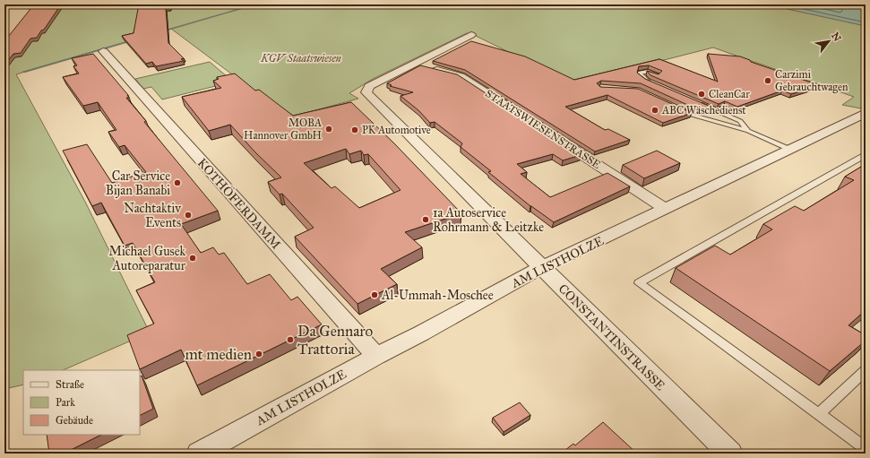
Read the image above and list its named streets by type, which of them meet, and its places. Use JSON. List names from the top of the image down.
{
  "streets": {
    "street": [
      "STAATSWIESENSTRASSE",
      "KOTHÖFERDAMM",
      "AM LISTHOLZE",
      "CONSTANTINSTRASSE"
    ]
  },
  "crossings": [
    ["STAATSWIESENSTRASSE", "AM LISTHOLZE"],
    ["STAATSWIESENSTRASSE", "CONSTANTINSTRASSE"],
    ["KOTHÖFERDAMM", "AM LISTHOLZE"],
    ["AM LISTHOLZE", "CONSTANTINSTRASSE"]
  ],
  "parks": ["KGV Staatswiesen"],
  "places": [
    "Carzimi Gebrauchtwagen",
    "CleanCar",
    "ABC Wäschedienst",
    "MOBA Hannover GmbH",
    "PK Automotive",
    "Car Service Bijan Banabi",
    "Nachtaktiv Events",
    "1a Autoservice Rohrmann & Leitzke",
    "Michael Gusek Autoreparatur",
    "Al-Ummah-Moschee",
    "Da Gennaro Trattoria",
    "mt medien"
  ],
  "legend": ["Straße", "Park", "Gebäude"],
  "north": "top right"
}
